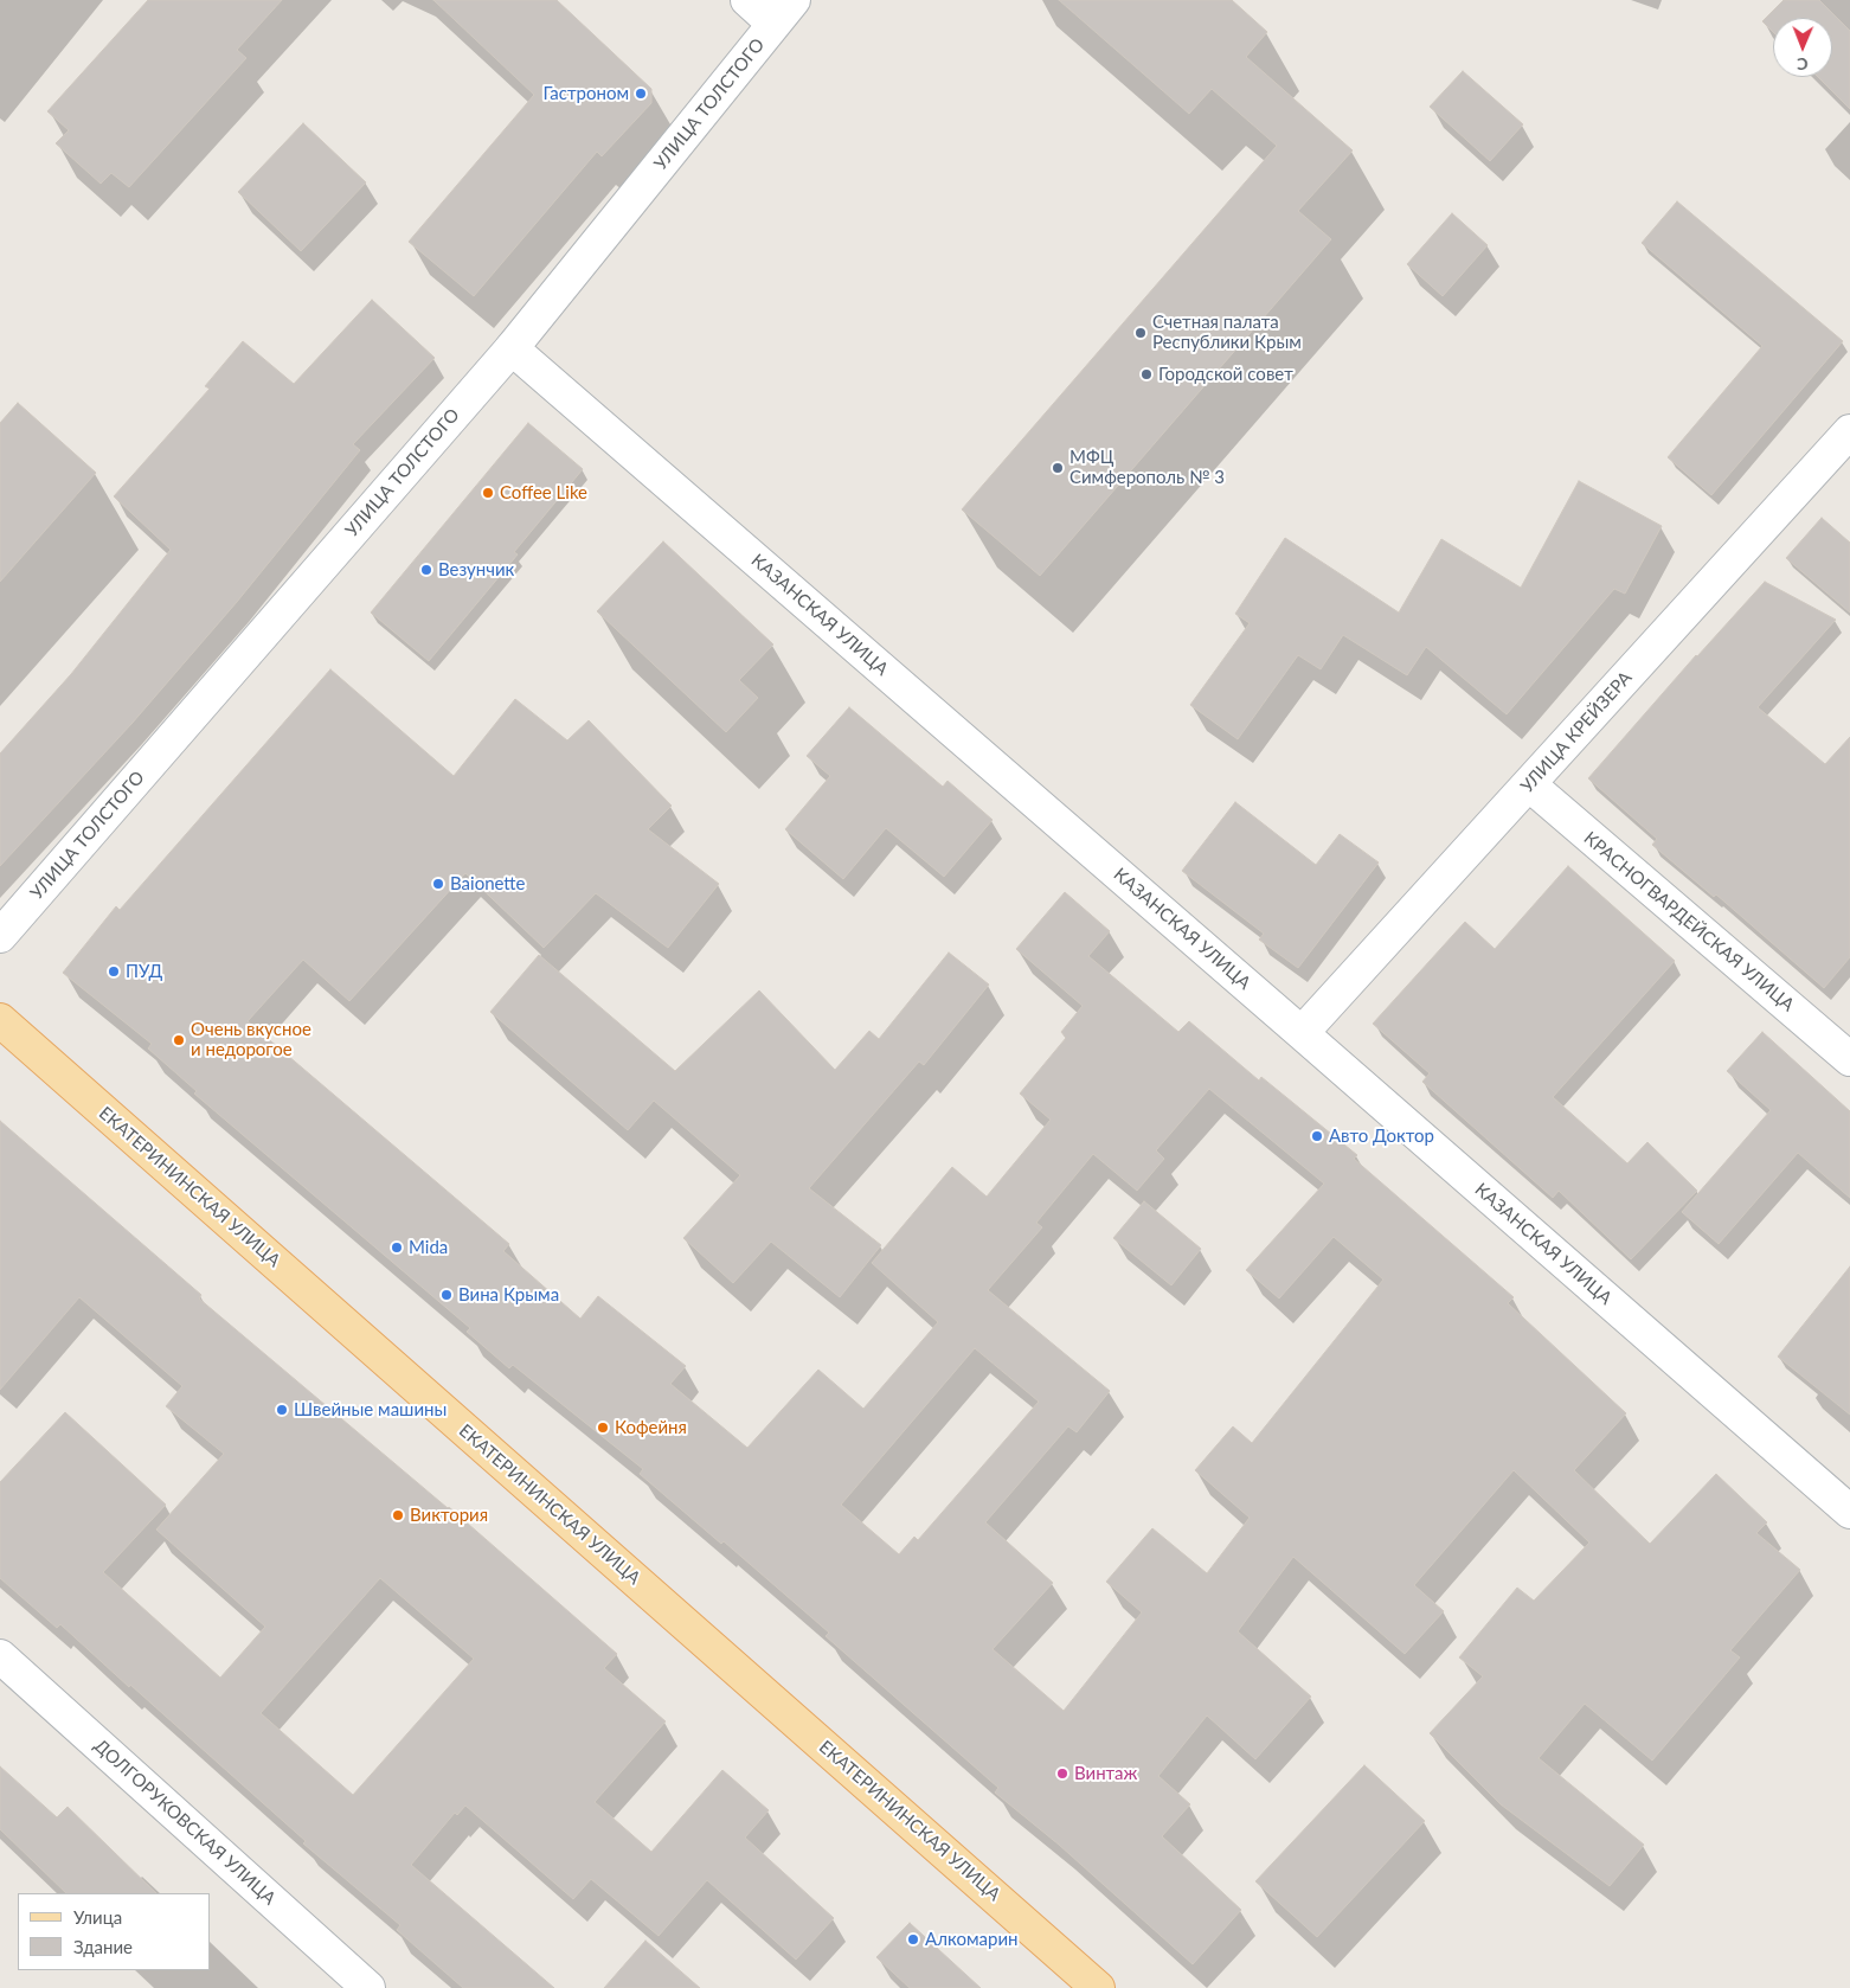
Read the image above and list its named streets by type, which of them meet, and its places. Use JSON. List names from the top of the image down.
{
  "streets": {
    "main road": ["ЕКАТЕРИНИНСКАЯ УЛИЦА"],
    "street": [
      "УЛИЦА ТОЛСТОГО",
      "КАЗАНСКАЯ УЛИЦА",
      "УЛИЦА КРЕЙЗЕРА",
      "КРАСНОГВАРДЕЙСКАЯ УЛИЦА",
      "ДОЛГОРУКОВСКАЯ УЛИЦА"
    ]
  },
  "crossings": [
    ["УЛИЦА ТОЛСТОГО", "КАЗАНСКАЯ УЛИЦА"],
    ["КАЗАНСКАЯ УЛИЦА", "УЛИЦА КРЕЙЗЕРА"],
    ["УЛИЦА КРЕЙЗЕРА", "КРАСНОГВАРДЕЙСКАЯ УЛИЦА"]
  ],
  "places": [
    "Гастроном",
    "Счетная палата Республики Крым",
    "Городской совет",
    "МФЦ Симферополь № 3",
    "Coffee Like",
    "Везунчик",
    "Baionette",
    "ПУД",
    "Очень вкусное и недорогое",
    "Авто Доктор",
    "Mida",
    "Вина Крыма",
    "Швейные машины",
    "Кофейня",
    "Виктория",
    "Винтаж",
    "Алкомарин"
  ],
  "legend": ["Улица", "Здание"],
  "north": "bottom"
}
